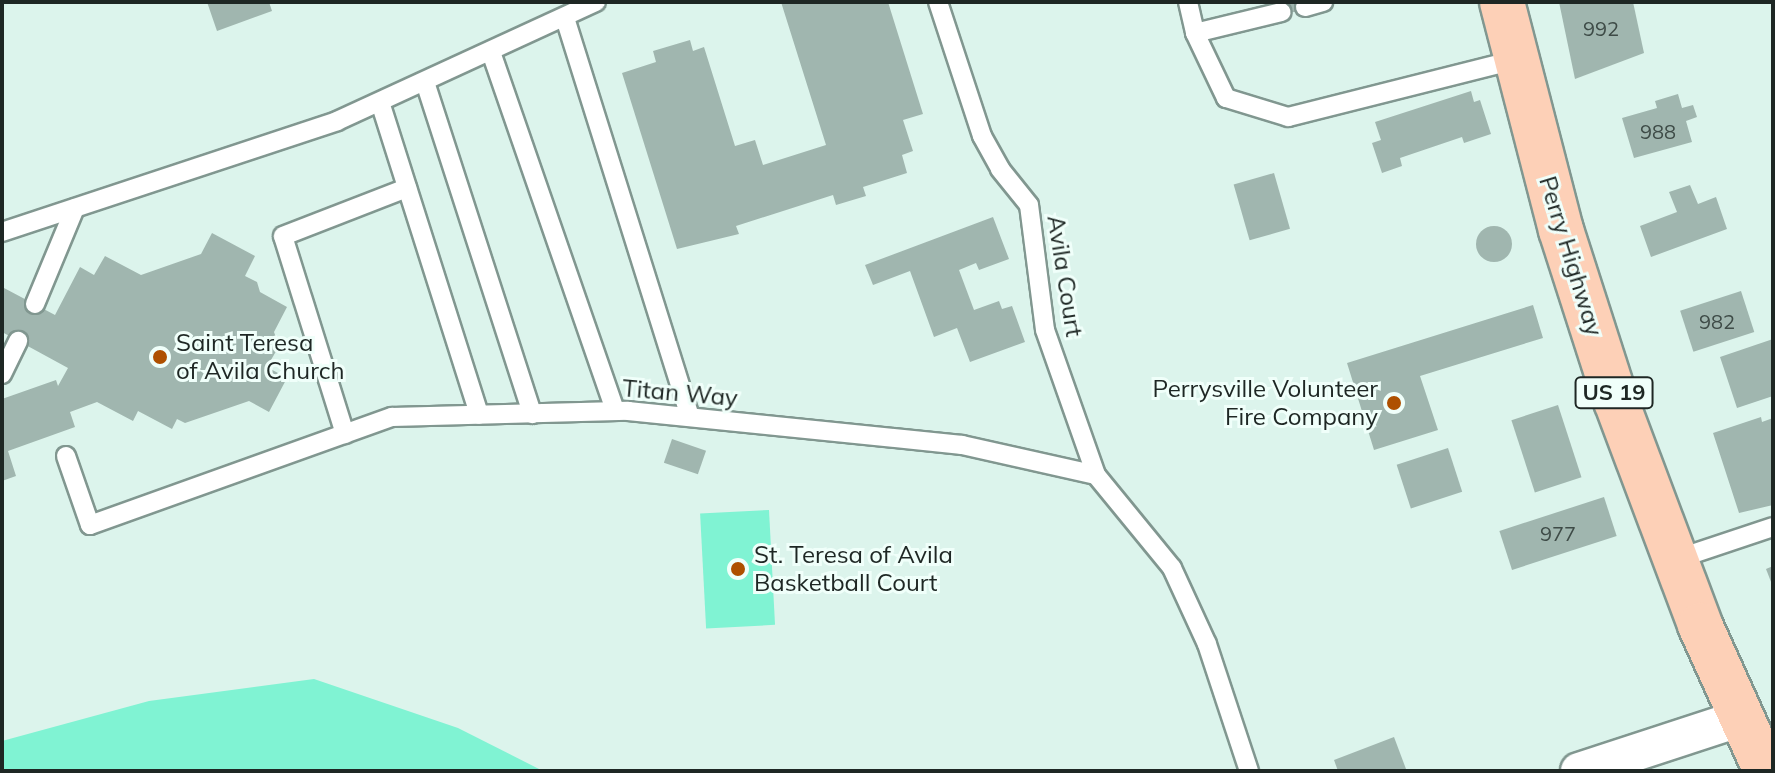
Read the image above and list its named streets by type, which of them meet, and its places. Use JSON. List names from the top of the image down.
{
  "streets": {
    "main road": ["Perry Highway", "US 19"],
    "lane": ["Avila Court", "Titan Way"]
  },
  "crossings": [
    ["Avila Court", "Titan Way"]
  ],
  "places": ["Saint Teresa of Avila Church", "Perrysville Volunteer Fire Company", "St. Teresa of Avila Basketball Court"],
  "house_numbers": [
    "992",
    "988",
    "982",
    "977"
  ]
}
